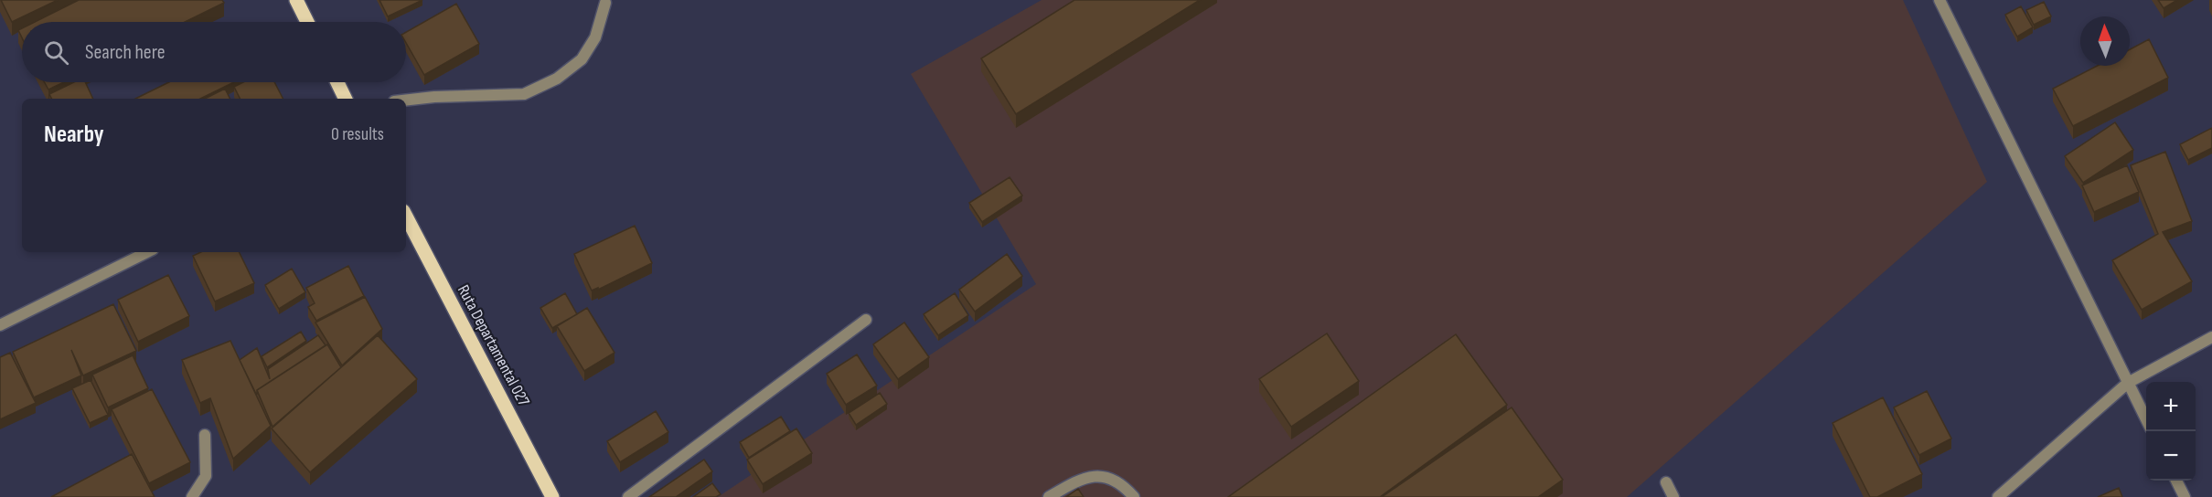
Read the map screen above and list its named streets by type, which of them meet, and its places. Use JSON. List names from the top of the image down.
{
  "streets": {
    "main road": ["Ruta Departamental 027"]
  },
  "north": "top",
  "page": {
    "search": "Search here",
    "heading": ["Nearby", "0 results"],
    "map_buttons": ["+", "−"]
  }
}
